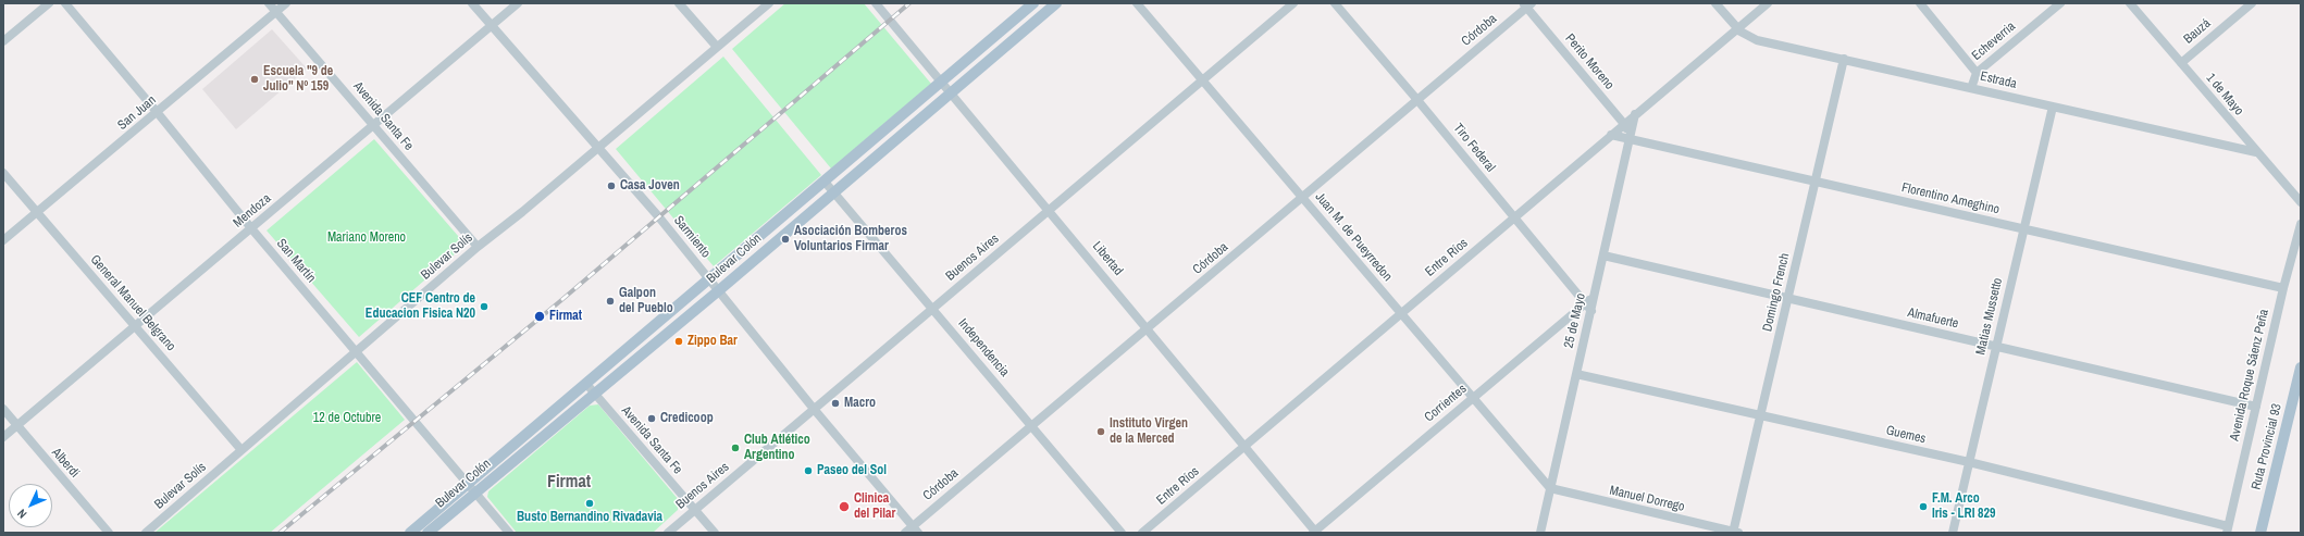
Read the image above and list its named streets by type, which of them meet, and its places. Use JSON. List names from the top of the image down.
{
  "streets": {
    "main road": ["Bulevar Colón", "Ruta Provincial 93"],
    "street": [
      "Córdoba",
      "Bauzá",
      "Echeverria",
      "Perito Moreno",
      "Estrada",
      "1 de Mayo",
      "San Juan",
      "Avenida Santa Fe",
      "Tiro Federal",
      "Florentino Ameghino",
      "Mendoza",
      "Sarmiento",
      "Juan M. de Pueyrredon",
      "Bulevar Solís",
      "Buenos Aires",
      "Entre Ríos",
      "Libertad",
      "San Martín",
      "Domingo French",
      "General Manuel Belgrano",
      "Matias Mussetto",
      "Almafuerte",
      "25 de Mayo",
      "Independencia",
      "Avenida Roque Sáenz Peña",
      "Corrientes",
      "Guemes",
      "Alberdi",
      "Manuel Dorrego"
    ]
  },
  "crossings": [
    ["Córdoba", "Perito Moreno"],
    ["Córdoba", "Tiro Federal"],
    ["Córdoba", "Sarmiento"],
    ["Córdoba", "Juan M. de Pueyrredon"],
    ["Córdoba", "Libertad"],
    ["Córdoba", "Independencia"],
    ["Bauzá", "1 de Mayo"],
    ["Echeverria", "Estrada"],
    ["Perito Moreno", "Florentino Ameghino"],
    ["Perito Moreno", "Entre Ríos"],
    ["Perito Moreno", "25 de Mayo"],
    ["Estrada", "1 de Mayo"],
    ["Estrada", "Entre Ríos"],
    ["Estrada", "Domingo French"],
    ["Estrada", "Matias Mussetto"],
    ["San Juan", "Avenida Santa Fe"],
    ["San Juan", "San Martín"],
    ["San Juan", "General Manuel Belgrano"],
    ["Avenida Santa Fe", "Mendoza"],
    ["Avenida Santa Fe", "Bulevar Solís"],
    ["Avenida Santa Fe", "Buenos Aires"],
    ["Avenida Santa Fe", "Bulevar Colón"],
    ["Tiro Federal", "Entre Ríos"],
    ["Tiro Federal", "25 de Mayo"],
    ["Tiro Federal", "Corrientes"],
    ["Florentino Ameghino", "Entre Ríos"],
    ["Florentino Ameghino", "Domingo French"],
    ["Florentino Ameghino", "Matias Mussetto"],
    ["Florentino Ameghino", "25 de Mayo"],
    ["Florentino Ameghino", "Avenida Roque Sáenz Peña"],
    ["Mendoza", "Sarmiento"],
    ["Mendoza", "San Martín"],
    ["Mendoza", "General Manuel Belgrano"],
    ["Mendoza", "Alberdi"],
    ["Sarmiento", "Bulevar Solís"],
    ["Sarmiento", "Buenos Aires"],
    ["Sarmiento", "Bulevar Colón"],
    ["Juan M. de Pueyrredon", "Buenos Aires"],
    ["Juan M. de Pueyrredon", "Entre Ríos"],
    ["Juan M. de Pueyrredon", "25 de Mayo"],
    ["Juan M. de Pueyrredon", "Corrientes"],
    ["Juan M. de Pueyrredon", "Manuel Dorrego"],
    ["Bulevar Solís", "San Martín"],
    ["Bulevar Solís", "General Manuel Belgrano"],
    ["Buenos Aires", "Libertad"],
    ["Buenos Aires", "Independencia"],
    ["Entre Ríos", "Libertad"],
    ["Entre Ríos", "25 de Mayo"],
    ["Bulevar Colón", "Libertad"],
    ["Bulevar Colón", "San Martín"],
    ["Bulevar Colón", "Independencia"],
    ["Libertad", "Corrientes"],
    ["Domingo French", "Almafuerte"],
    ["Domingo French", "Guemes"],
    ["Domingo French", "Manuel Dorrego"],
    ["Matias Mussetto", "Almafuerte"],
    ["Matias Mussetto", "Guemes"],
    ["Almafuerte", "25 de Mayo"],
    ["Almafuerte", "Avenida Roque Sáenz Peña"],
    ["25 de Mayo", "Corrientes"],
    ["25 de Mayo", "Guemes"],
    ["25 de Mayo", "Manuel Dorrego"],
    ["Avenida Roque Sáenz Peña", "Guemes"]
  ],
  "districts": ["Firmat"],
  "parks": ["Mariano Moreno", "12 de Octubre"],
  "places": [
    "Escuela \"9 de Julio\" Nº 159",
    "Casa Joven",
    "Asociación Bomberos Voluntarios Firmar",
    "Galpon del Pueblo",
    "CEF Centro de Educacion Fisica N20",
    "Firmat",
    "Zippo Bar",
    "Macro",
    "Credicoop",
    "Instituto Virgen de la Merced",
    "Club Atlético Argentino",
    "Paseo del Sol",
    "Busto Bernandino Rivadavia",
    "Clinica del Pilar",
    "F.M. Arco Iris - LRI 829"
  ],
  "north": "bottom left"
}
